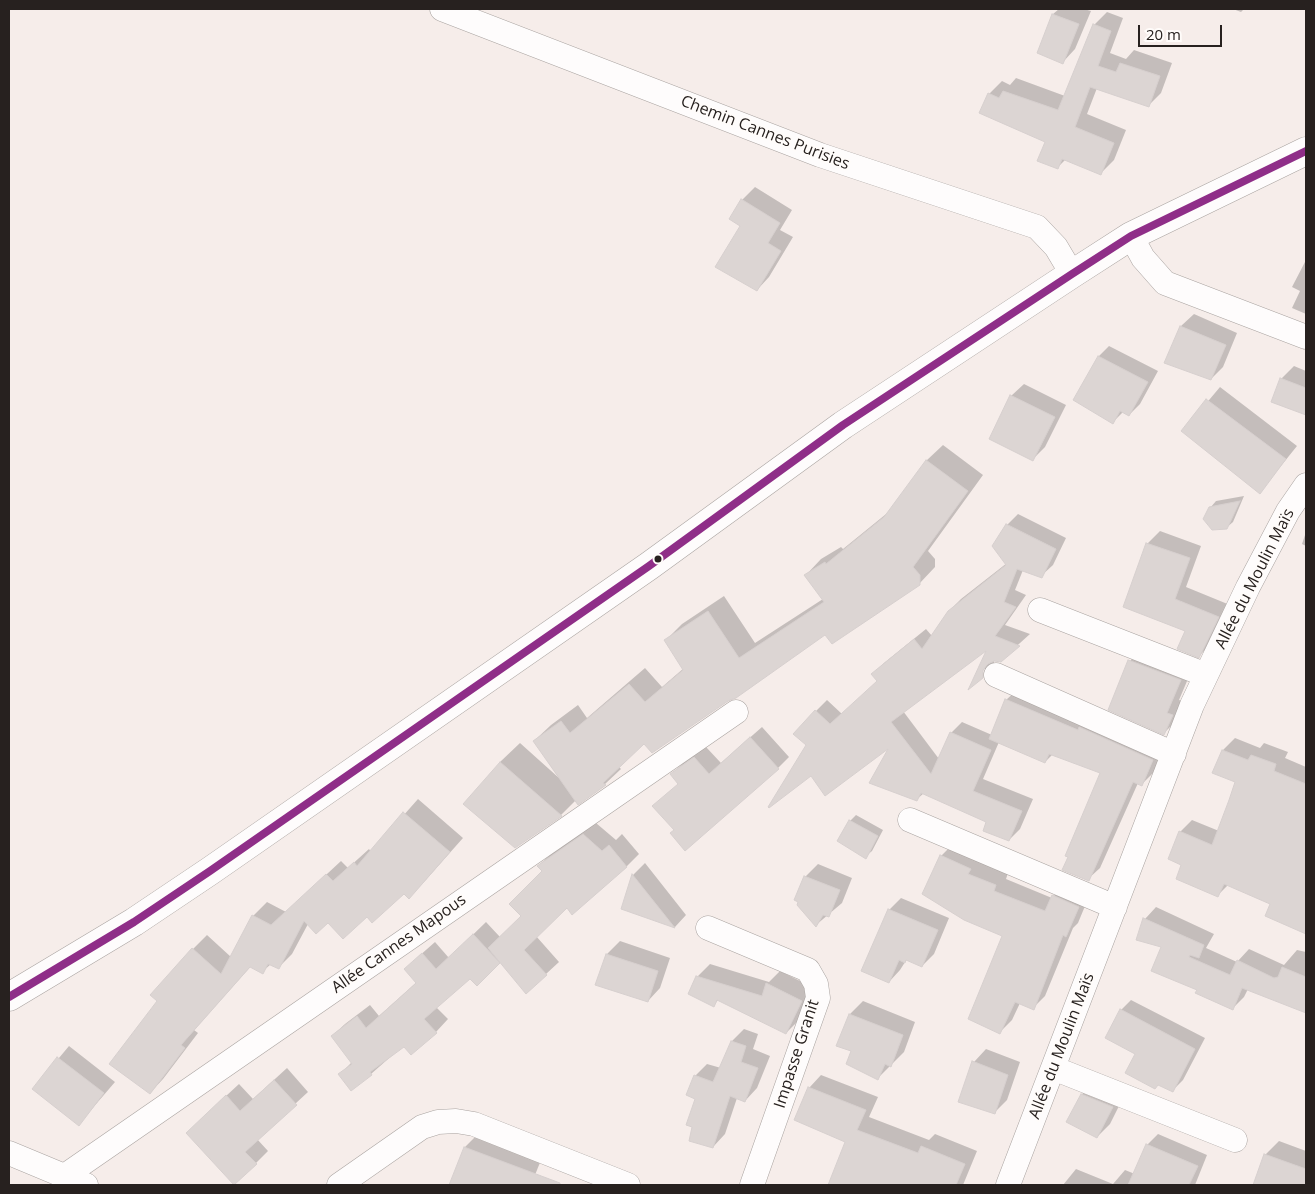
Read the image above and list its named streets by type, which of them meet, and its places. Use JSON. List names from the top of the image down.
{
  "streets": {
    "street": [
      "Chemin Cannes Purisies",
      "Allée du Moulin Maïs",
      "Allée Cannes Mapous",
      "Impasse Granit"
    ]
  },
  "scale_bar": "20 m"
}
